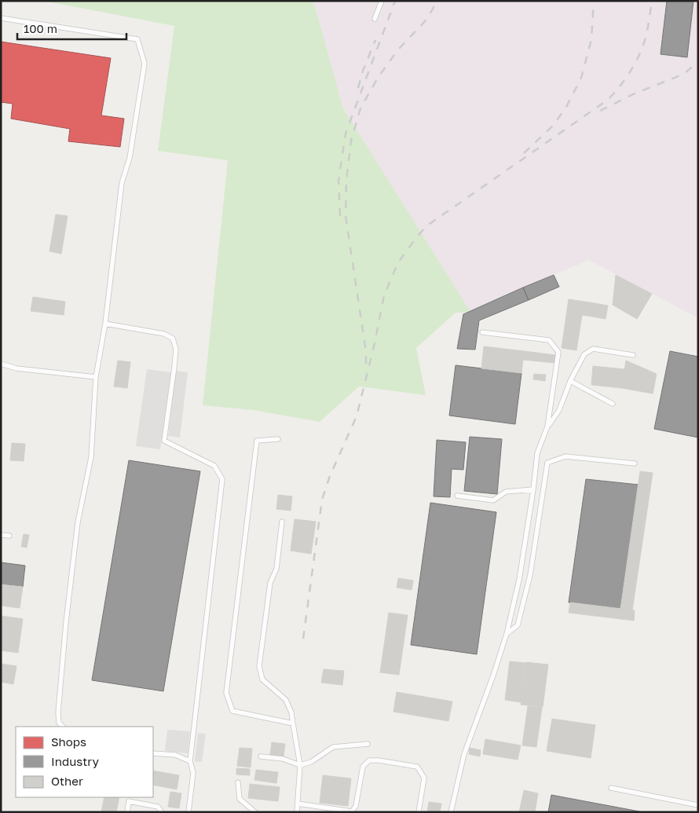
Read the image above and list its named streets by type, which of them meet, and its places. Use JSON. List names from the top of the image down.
{
  "legend": ["Shops", "Industry", "Other"],
  "scale_bar": "100 m"
}
